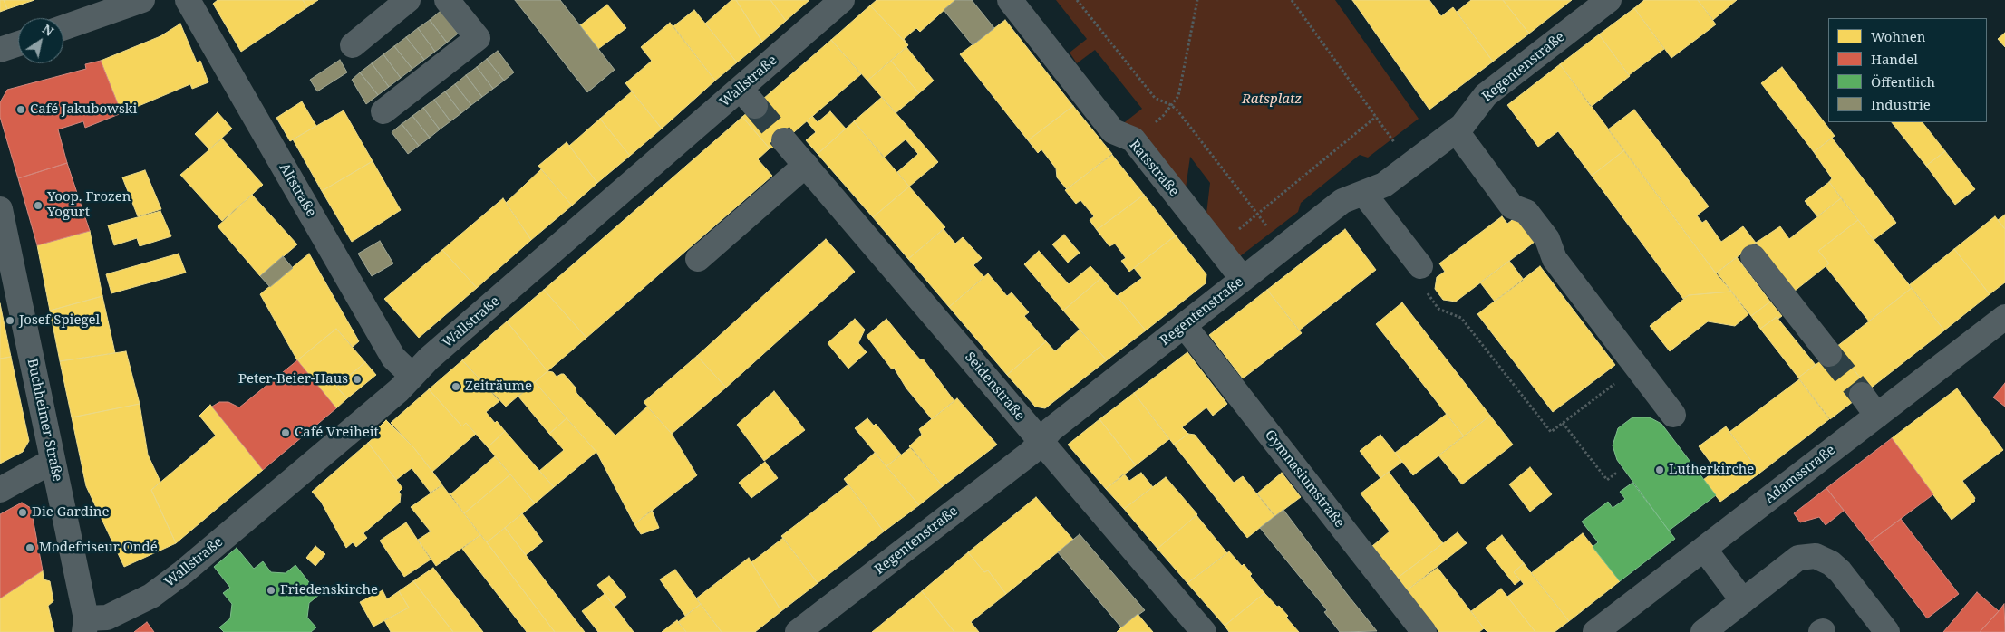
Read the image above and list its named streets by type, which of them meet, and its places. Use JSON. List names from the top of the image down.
{
  "streets": {
    "street": [
      "Regentenstraße",
      "Wallstraße",
      "Ratsstraße",
      "Altstraße",
      "Seidenstraße",
      "Buchheimer Straße",
      "Adamsstraße",
      "Gymnasiumstraße"
    ]
  },
  "crossings": [
    ["Regentenstraße", "Ratsstraße"],
    ["Regentenstraße", "Seidenstraße"],
    ["Regentenstraße", "Gymnasiumstraße"],
    ["Wallstraße", "Altstraße"],
    ["Wallstraße", "Buchheimer Straße"]
  ],
  "parks": ["Ratsplatz"],
  "places": [
    "Café Jakubowski",
    "Yoop. Frozen Yogurt",
    "Josef Spiegel",
    "Peter-Beier-Haus",
    "Zeiträume",
    "Café Vreiheit",
    "Lutherkirche",
    "Die Gardine",
    "Modefriseur Ondé",
    "Friedenskirche"
  ],
  "legend": [
    "Wohnen",
    "Handel",
    "Öffentlich",
    "Industrie"
  ],
  "north": "top right"
}
